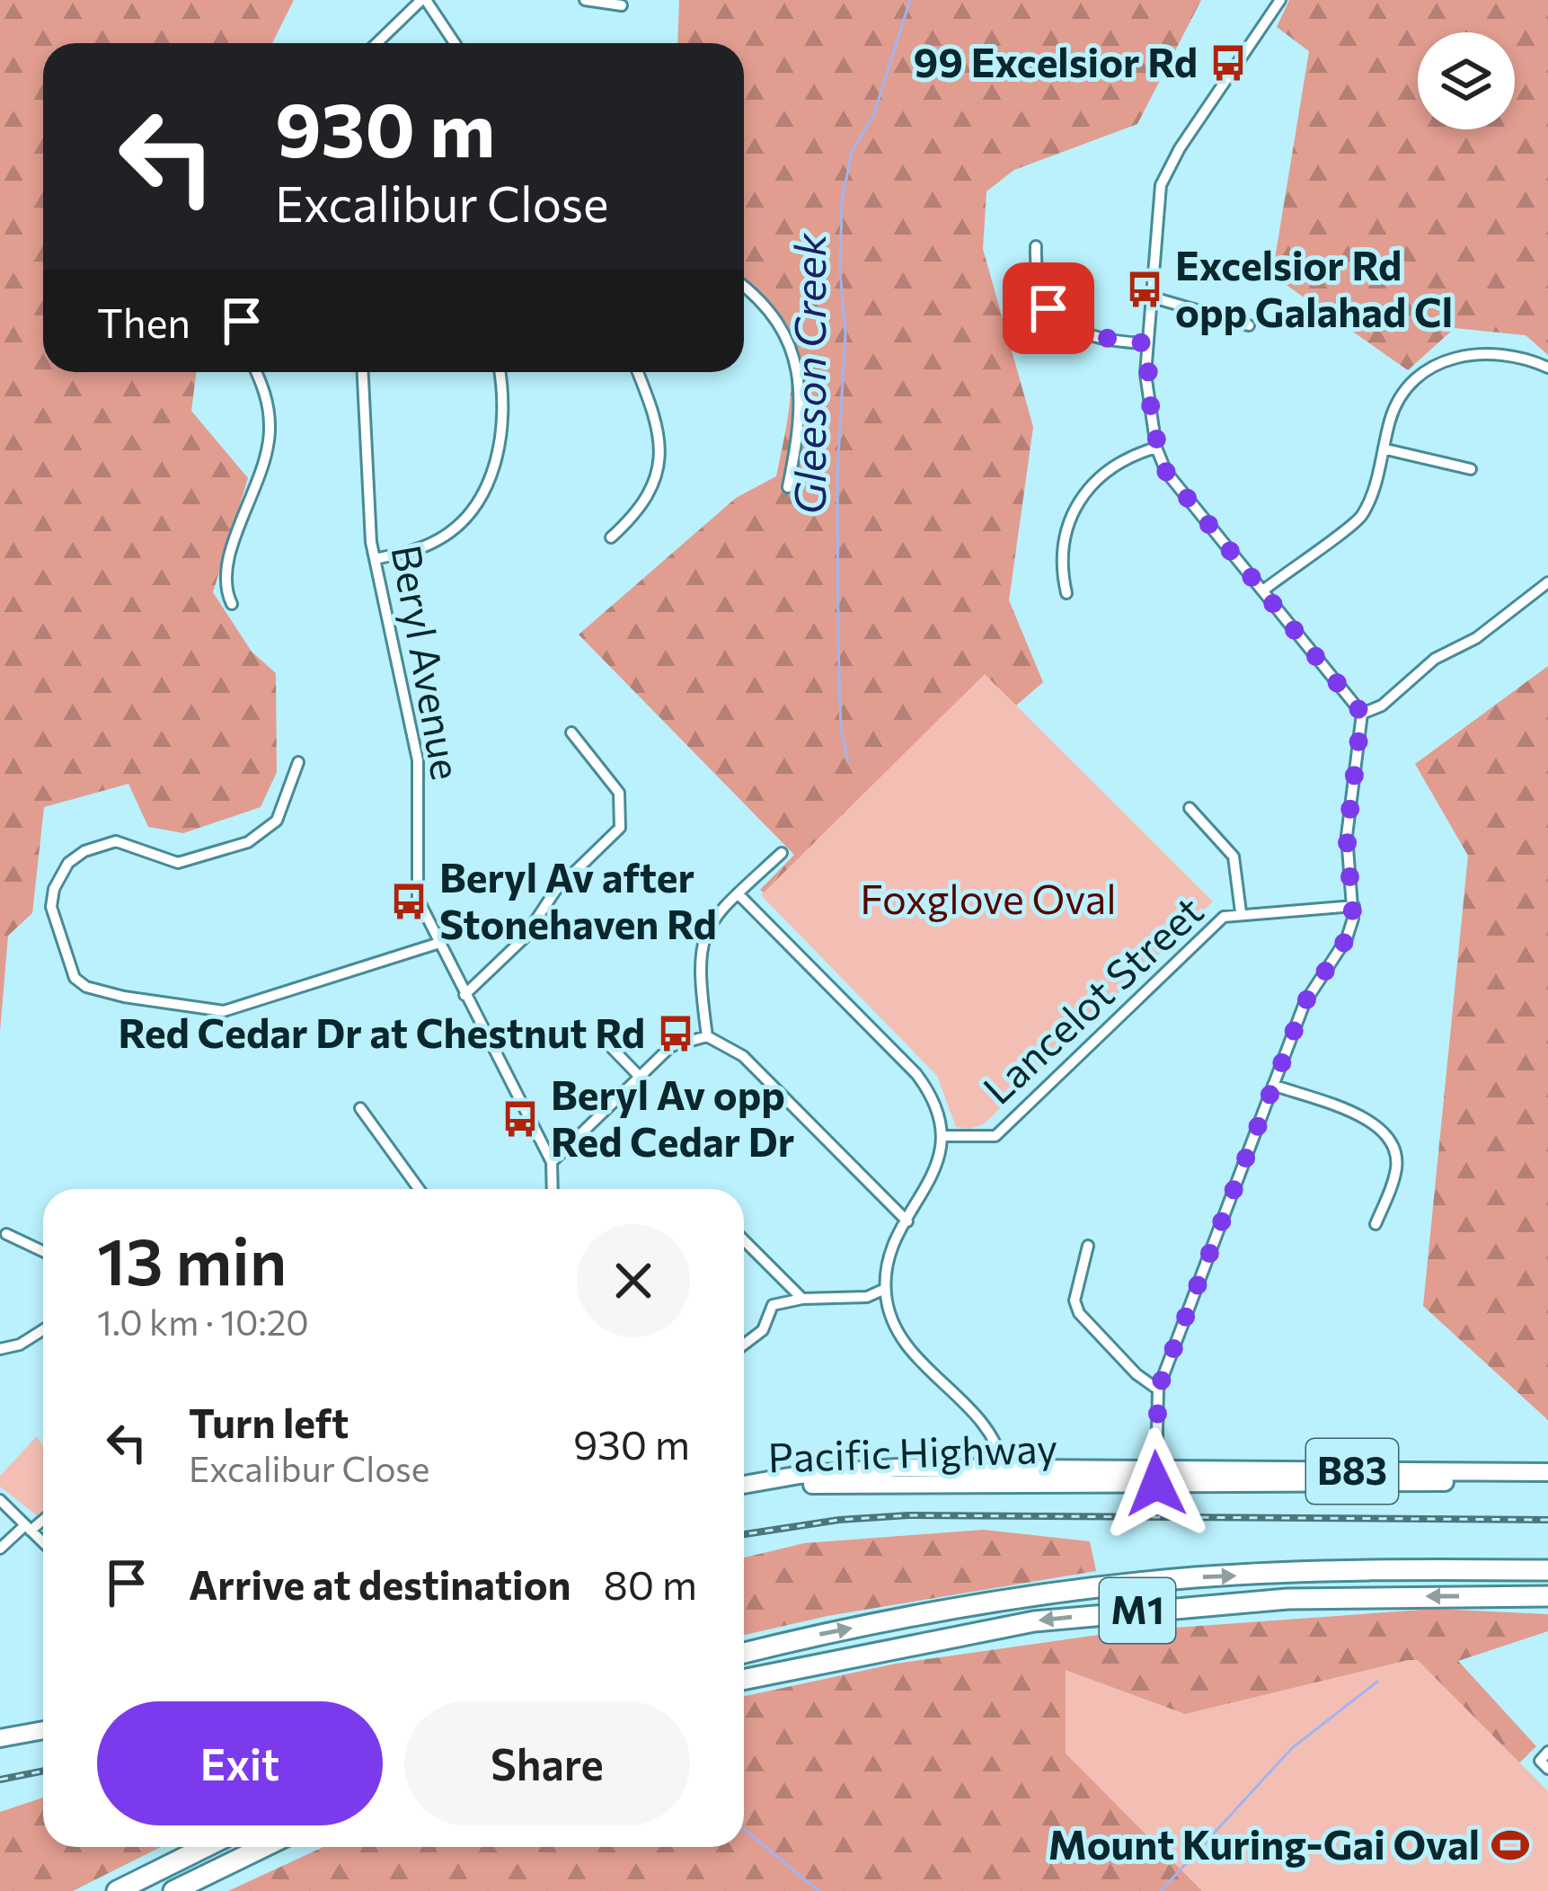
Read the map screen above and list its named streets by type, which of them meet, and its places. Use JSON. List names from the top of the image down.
{
  "streets": {
    "highway": ["M1"],
    "main road": ["Pacific Highway", "B83"],
    "street": ["Beryl Avenue", "Lancelot Street"]
  },
  "water": ["Gleeson Creek"],
  "parks": ["Foxglove Oval"],
  "places": {
    "bus stop": [
      "99 Excelsior Rd",
      "Excelsior Rd opp Galahad Cl",
      "Beryl Av after Stonehaven Rd",
      "Red Cedar Dr at Chestnut Rd",
      "Beryl Av opp Red Cedar Dr"
    ],
    "sports": ["Mount Kuring-Gai Oval"]
  },
  "page": {
    "turn": ["930 m", "Excalibur Close"],
    "then": "Then",
    "heading": ["13 min", "1.0 km · 10:20"],
    "list": [
      {
        "name": "Turn left",
        "note": "Excalibur Close",
        "value": "930 m"
      },
      {
        "name": "Arrive at destination",
        "value": "80 m"
      }
    ],
    "buttons": ["Exit", "Share"]
  }
}
